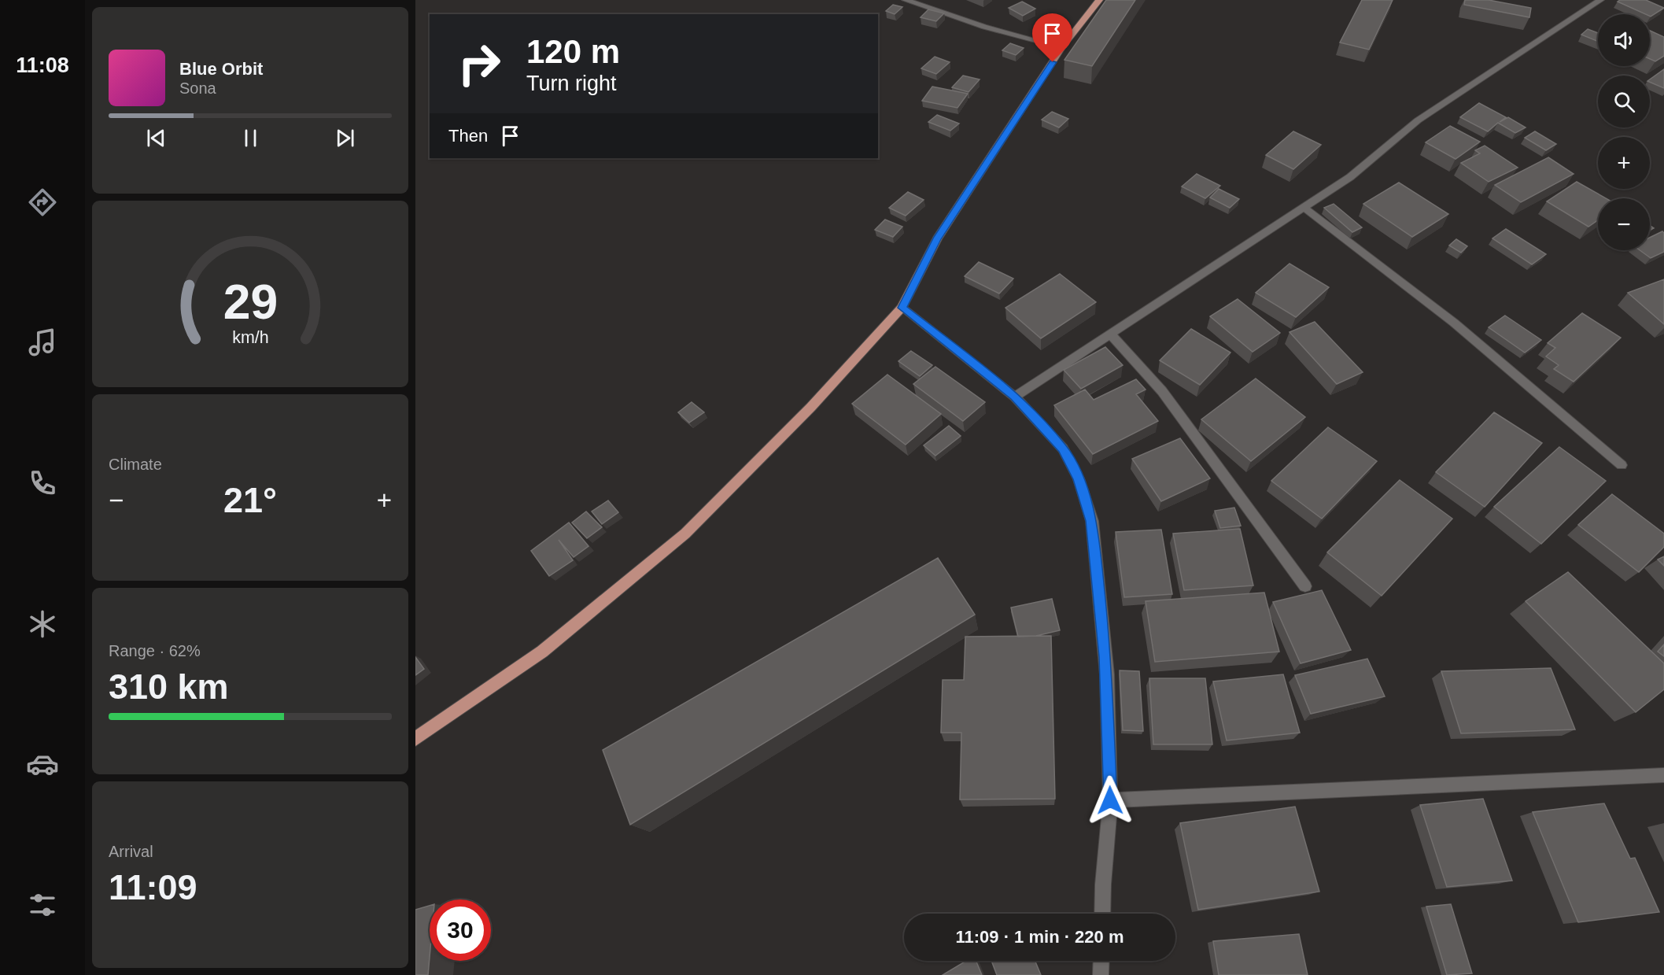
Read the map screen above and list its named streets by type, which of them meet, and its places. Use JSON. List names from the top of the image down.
{
  "page": {
    "tabs": "11:08",
    "map_buttons": ["+", "−"],
    "turn": ["120 m", "Turn right"],
    "song": ["Blue Orbit", "Sona"],
    "then": "Then",
    "tile": [
      "Climate",
      ["Range · 62%", "310 km"],
      ["Arrival", "11:09"]
    ],
    "heat": ["−", "21°", "+"],
    "limit": "30",
    "trip": "11:09 · 1 min · 220 m",
    "gauge": ["29", "km/h"]
  }
}
